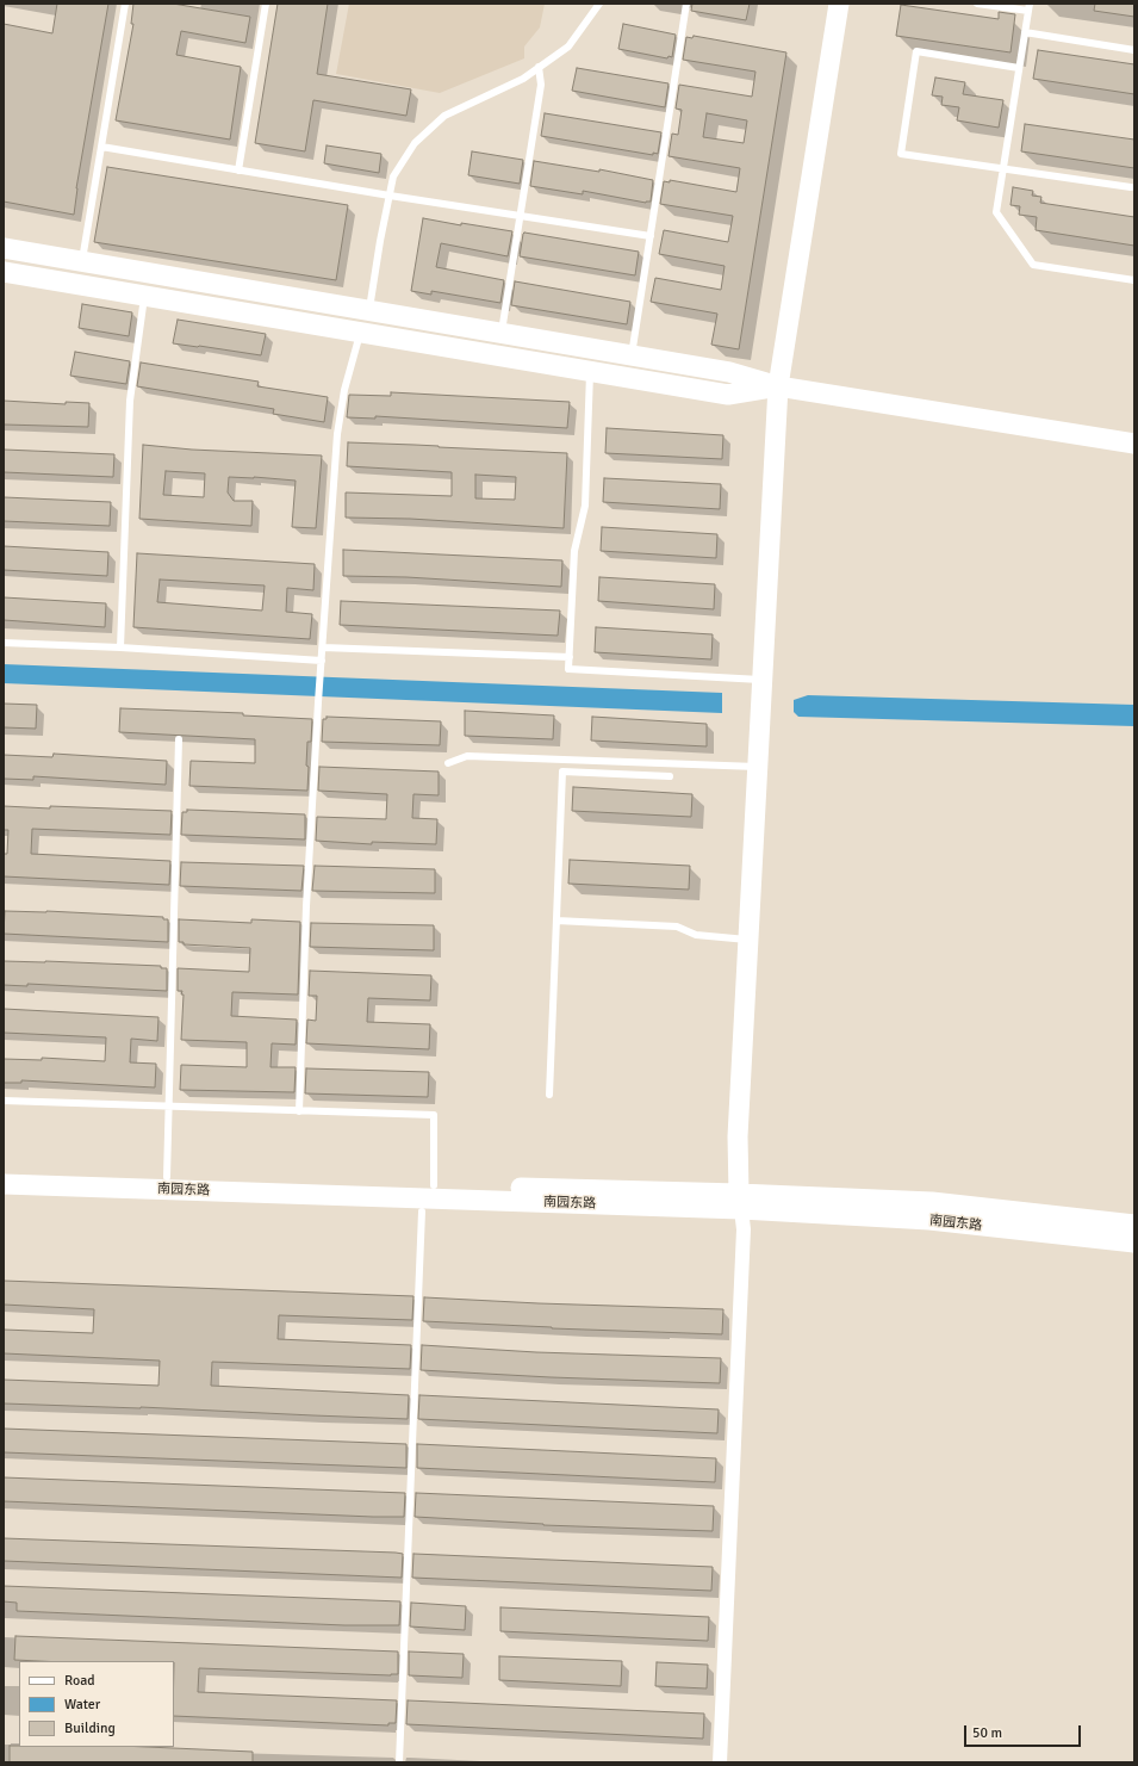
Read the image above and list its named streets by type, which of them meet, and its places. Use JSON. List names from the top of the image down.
{
  "streets": {
    "street": ["南园东路"]
  },
  "legend": ["Road", "Water", "Building"],
  "scale_bar": "50 m"
}
